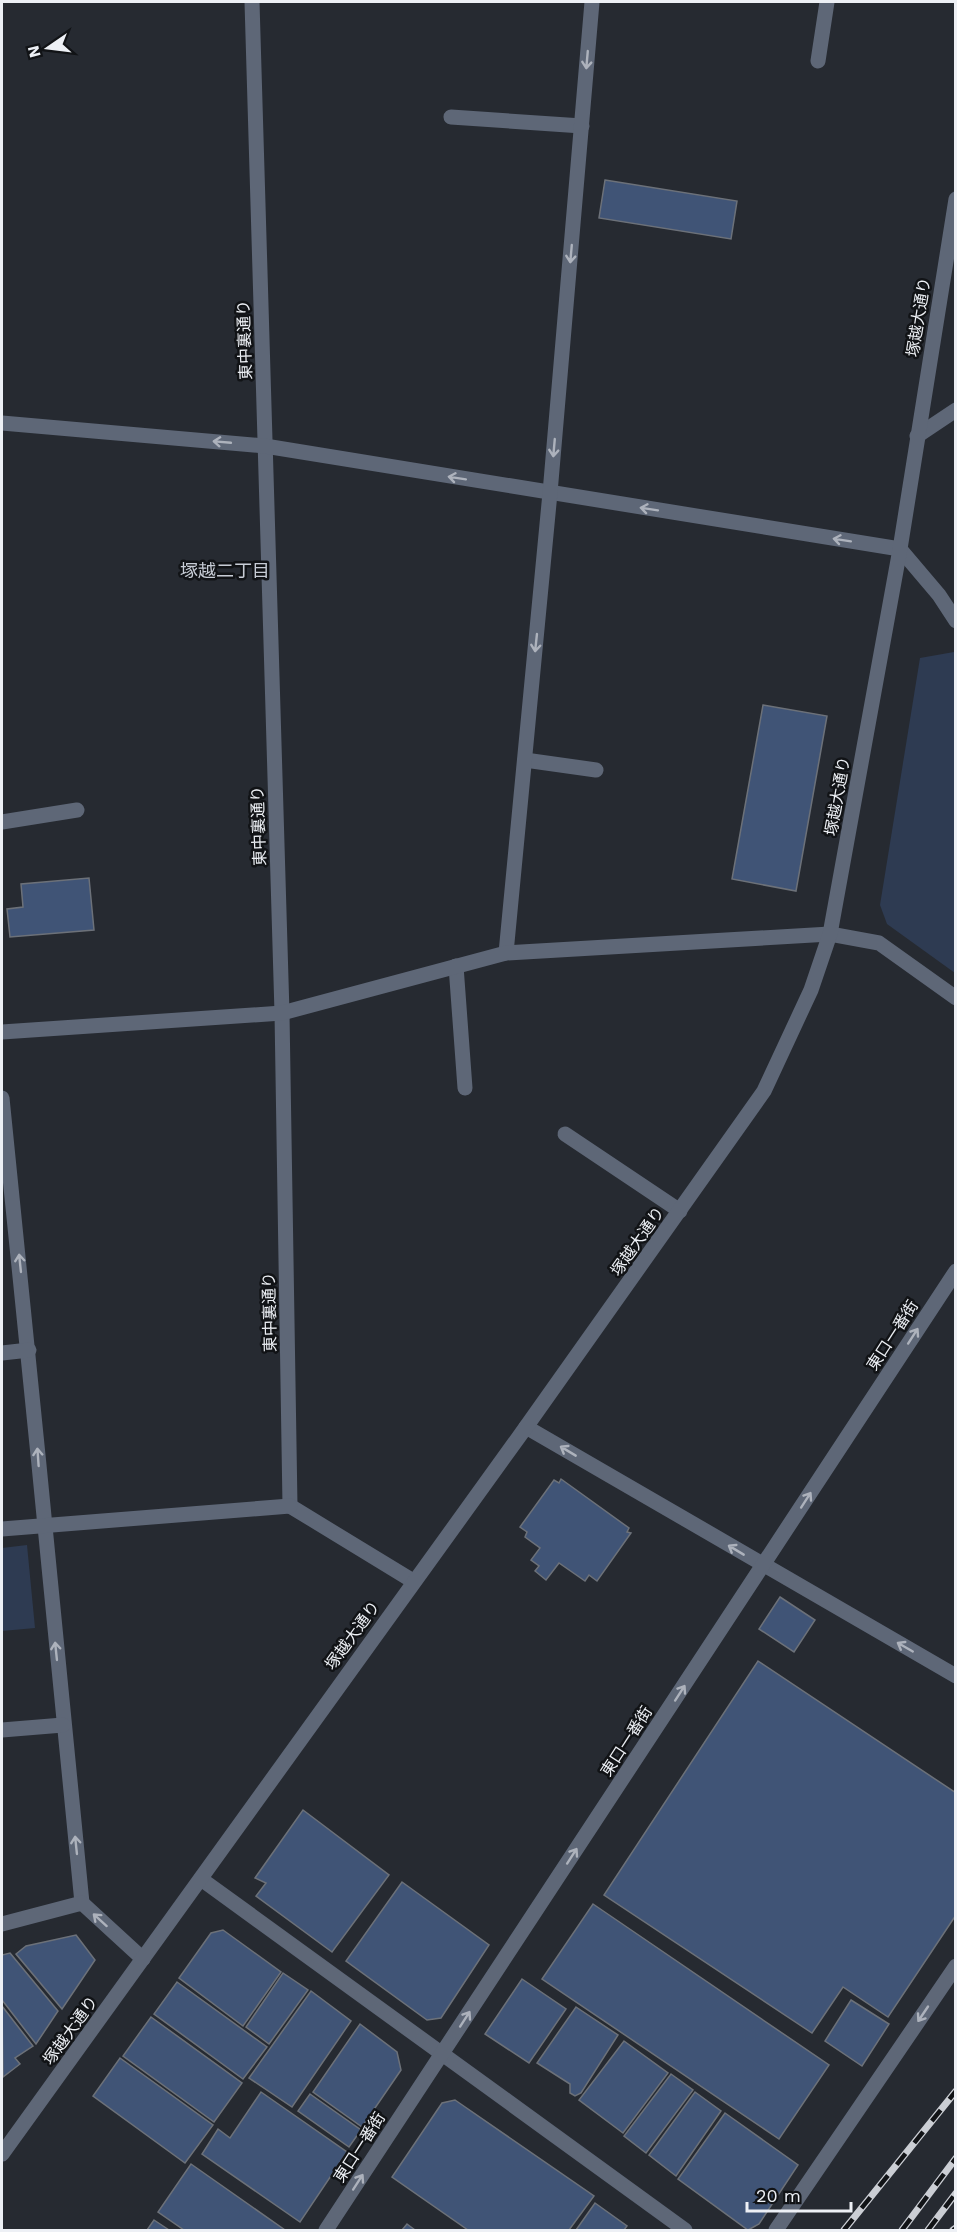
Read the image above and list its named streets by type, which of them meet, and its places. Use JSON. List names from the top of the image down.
{
  "streets": {
    "street": ["塚越大通り", "東中裏通り", "東口一番街"]
  },
  "one_way": ["東口一番街"],
  "districts": ["塚越二丁目"],
  "scale_bar": "20 m",
  "north": "left"
}
